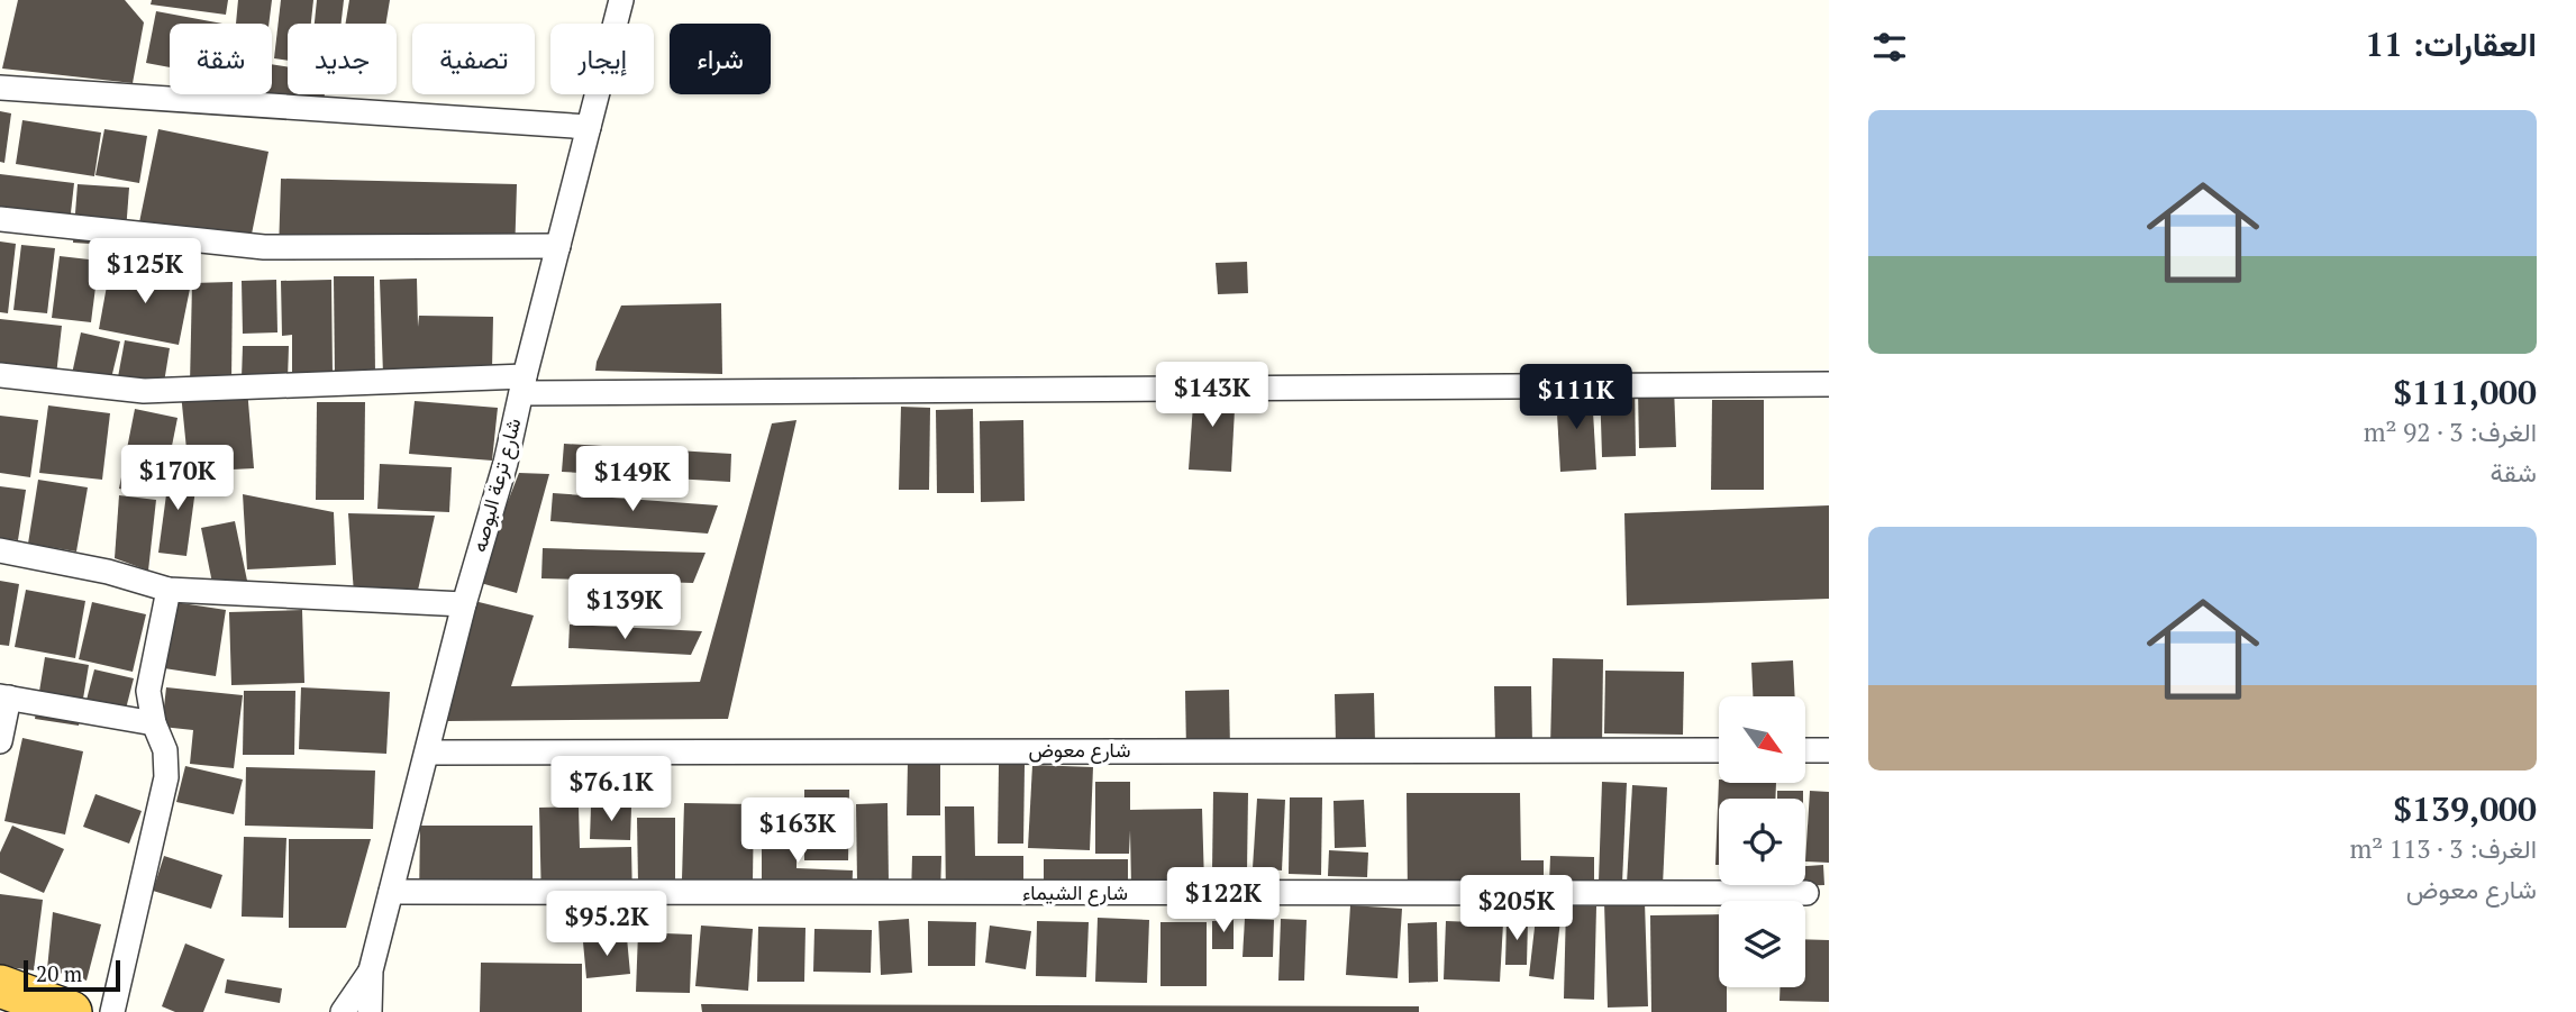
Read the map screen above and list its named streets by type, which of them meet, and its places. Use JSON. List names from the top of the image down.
{
  "streets": {
    "street": ["شارع ترعة البوصه", "شارع معوض", "شارع الشيماء"]
  },
  "crossings": [
    ["شارع ترعة البوصه", "شارع معوض"],
    ["شارع ترعة البوصه", "شارع الشيماء"]
  ],
  "scale_bar": "20 m",
  "north": "bottom right",
  "page": {
    "heading": "العقارات: 11",
    "chip": [
      "شراء",
      "إيجار",
      "تصفية",
      "جديد",
      "شقة"
    ],
    "list": [
      {
        "name": "$111,000",
        "note": "الغرف: 3 · 92 m² · شقة"
      },
      {
        "name": "$139,000",
        "note": "الغرف: 3 · 113 m² · شارع معوض"
      }
    ],
    "price": [
      "$125K",
      "$143K",
      "$111K",
      "$170K",
      "$149K",
      "$139K",
      "$76.1K",
      "$163K",
      "$122K",
      "$205K",
      "$95.2K"
    ],
    "scale": "20 m"
  }
}
